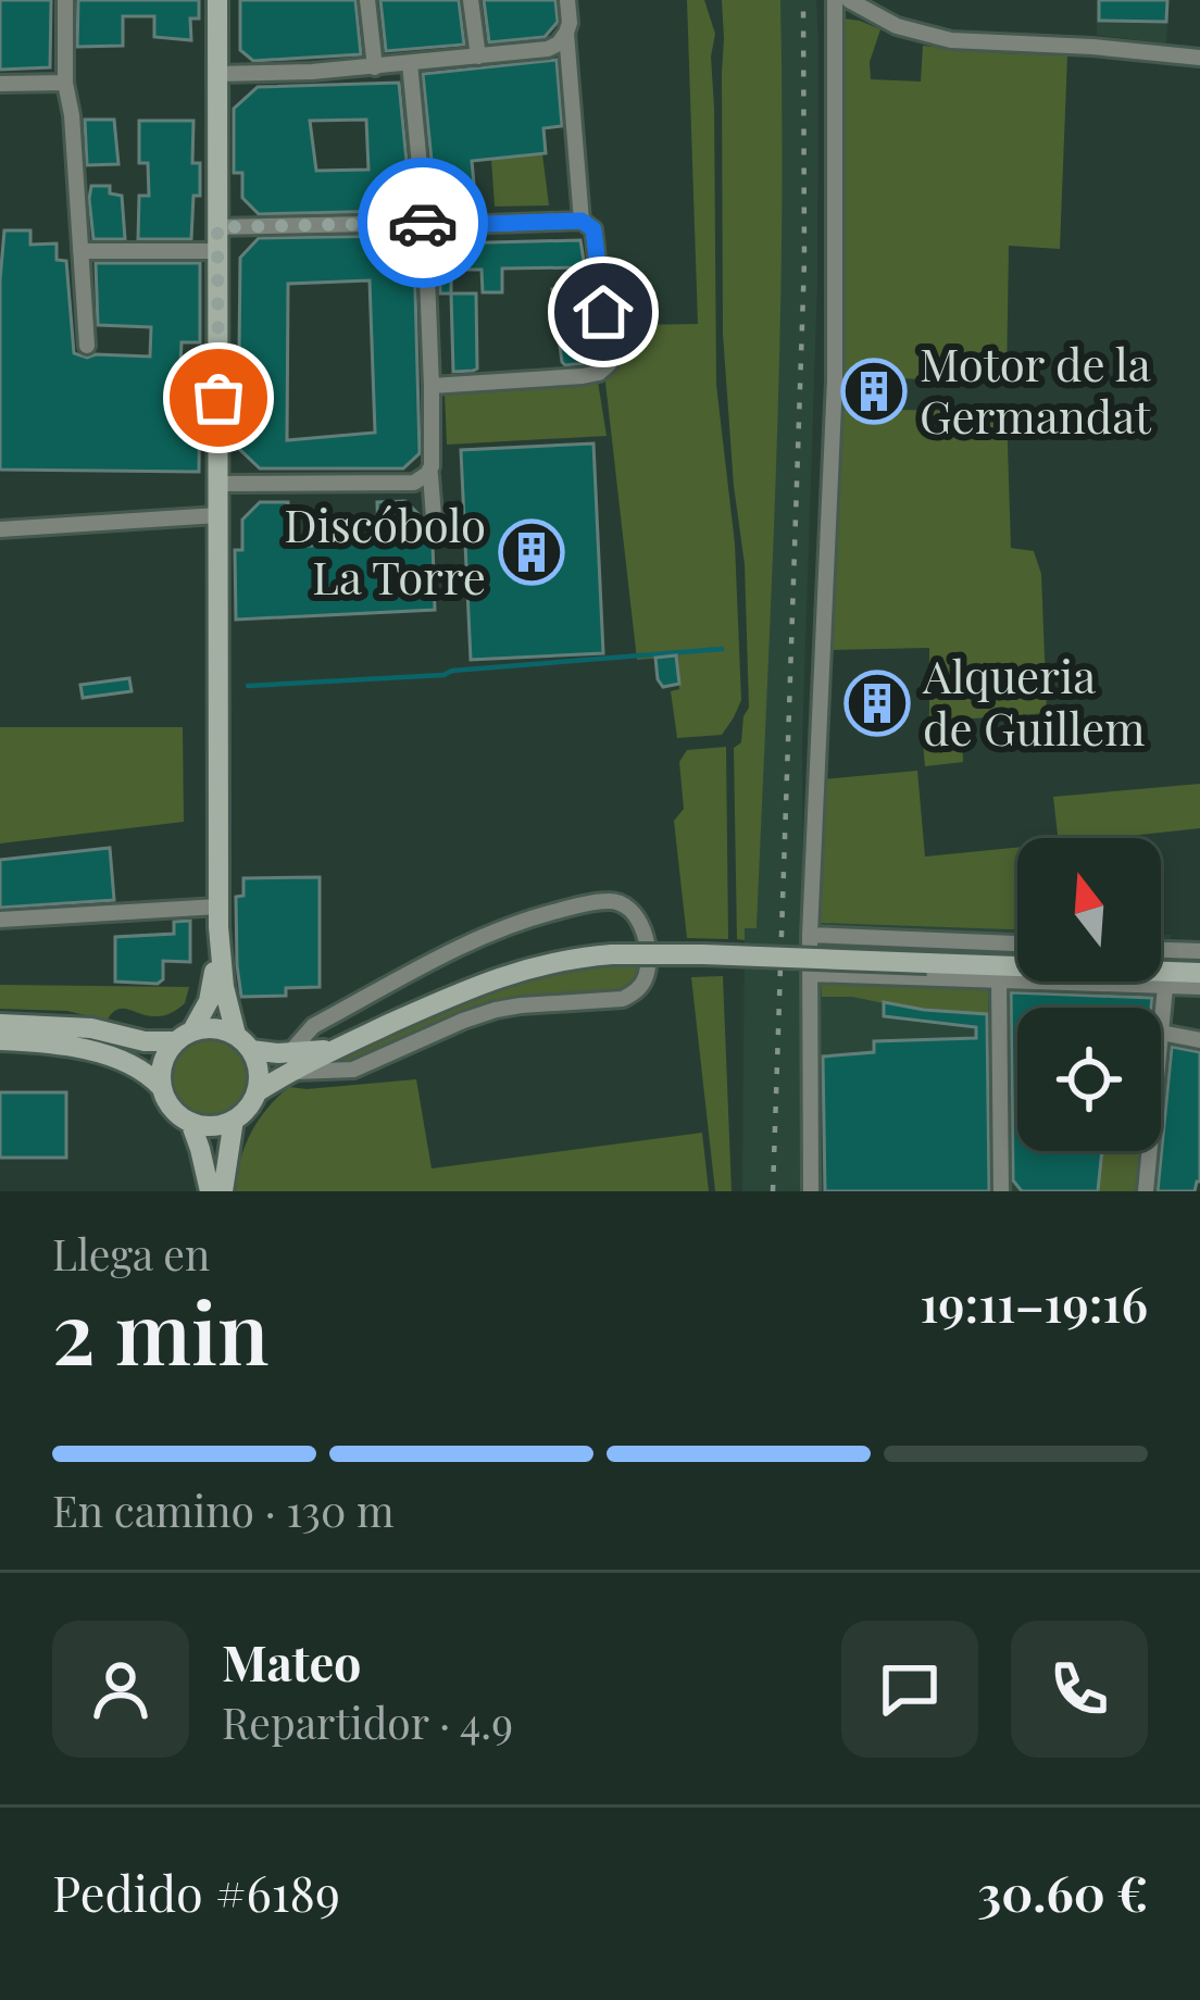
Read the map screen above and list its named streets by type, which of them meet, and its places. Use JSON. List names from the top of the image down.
{
  "places": {
    "building": ["Motor de la Germandat", "Discóbolo La Torre", "Alqueria de Guillem"]
  },
  "north": "top",
  "page": {
    "heading": ["2 min", "Llega en", "19:11–19:16"],
    "panel": [
      "Mateo",
      "Repartidor · 4.9",
      "Pedido #6189",
      "30.60 €"
    ],
    "bar": "En camino · 130 m"
  }
}
